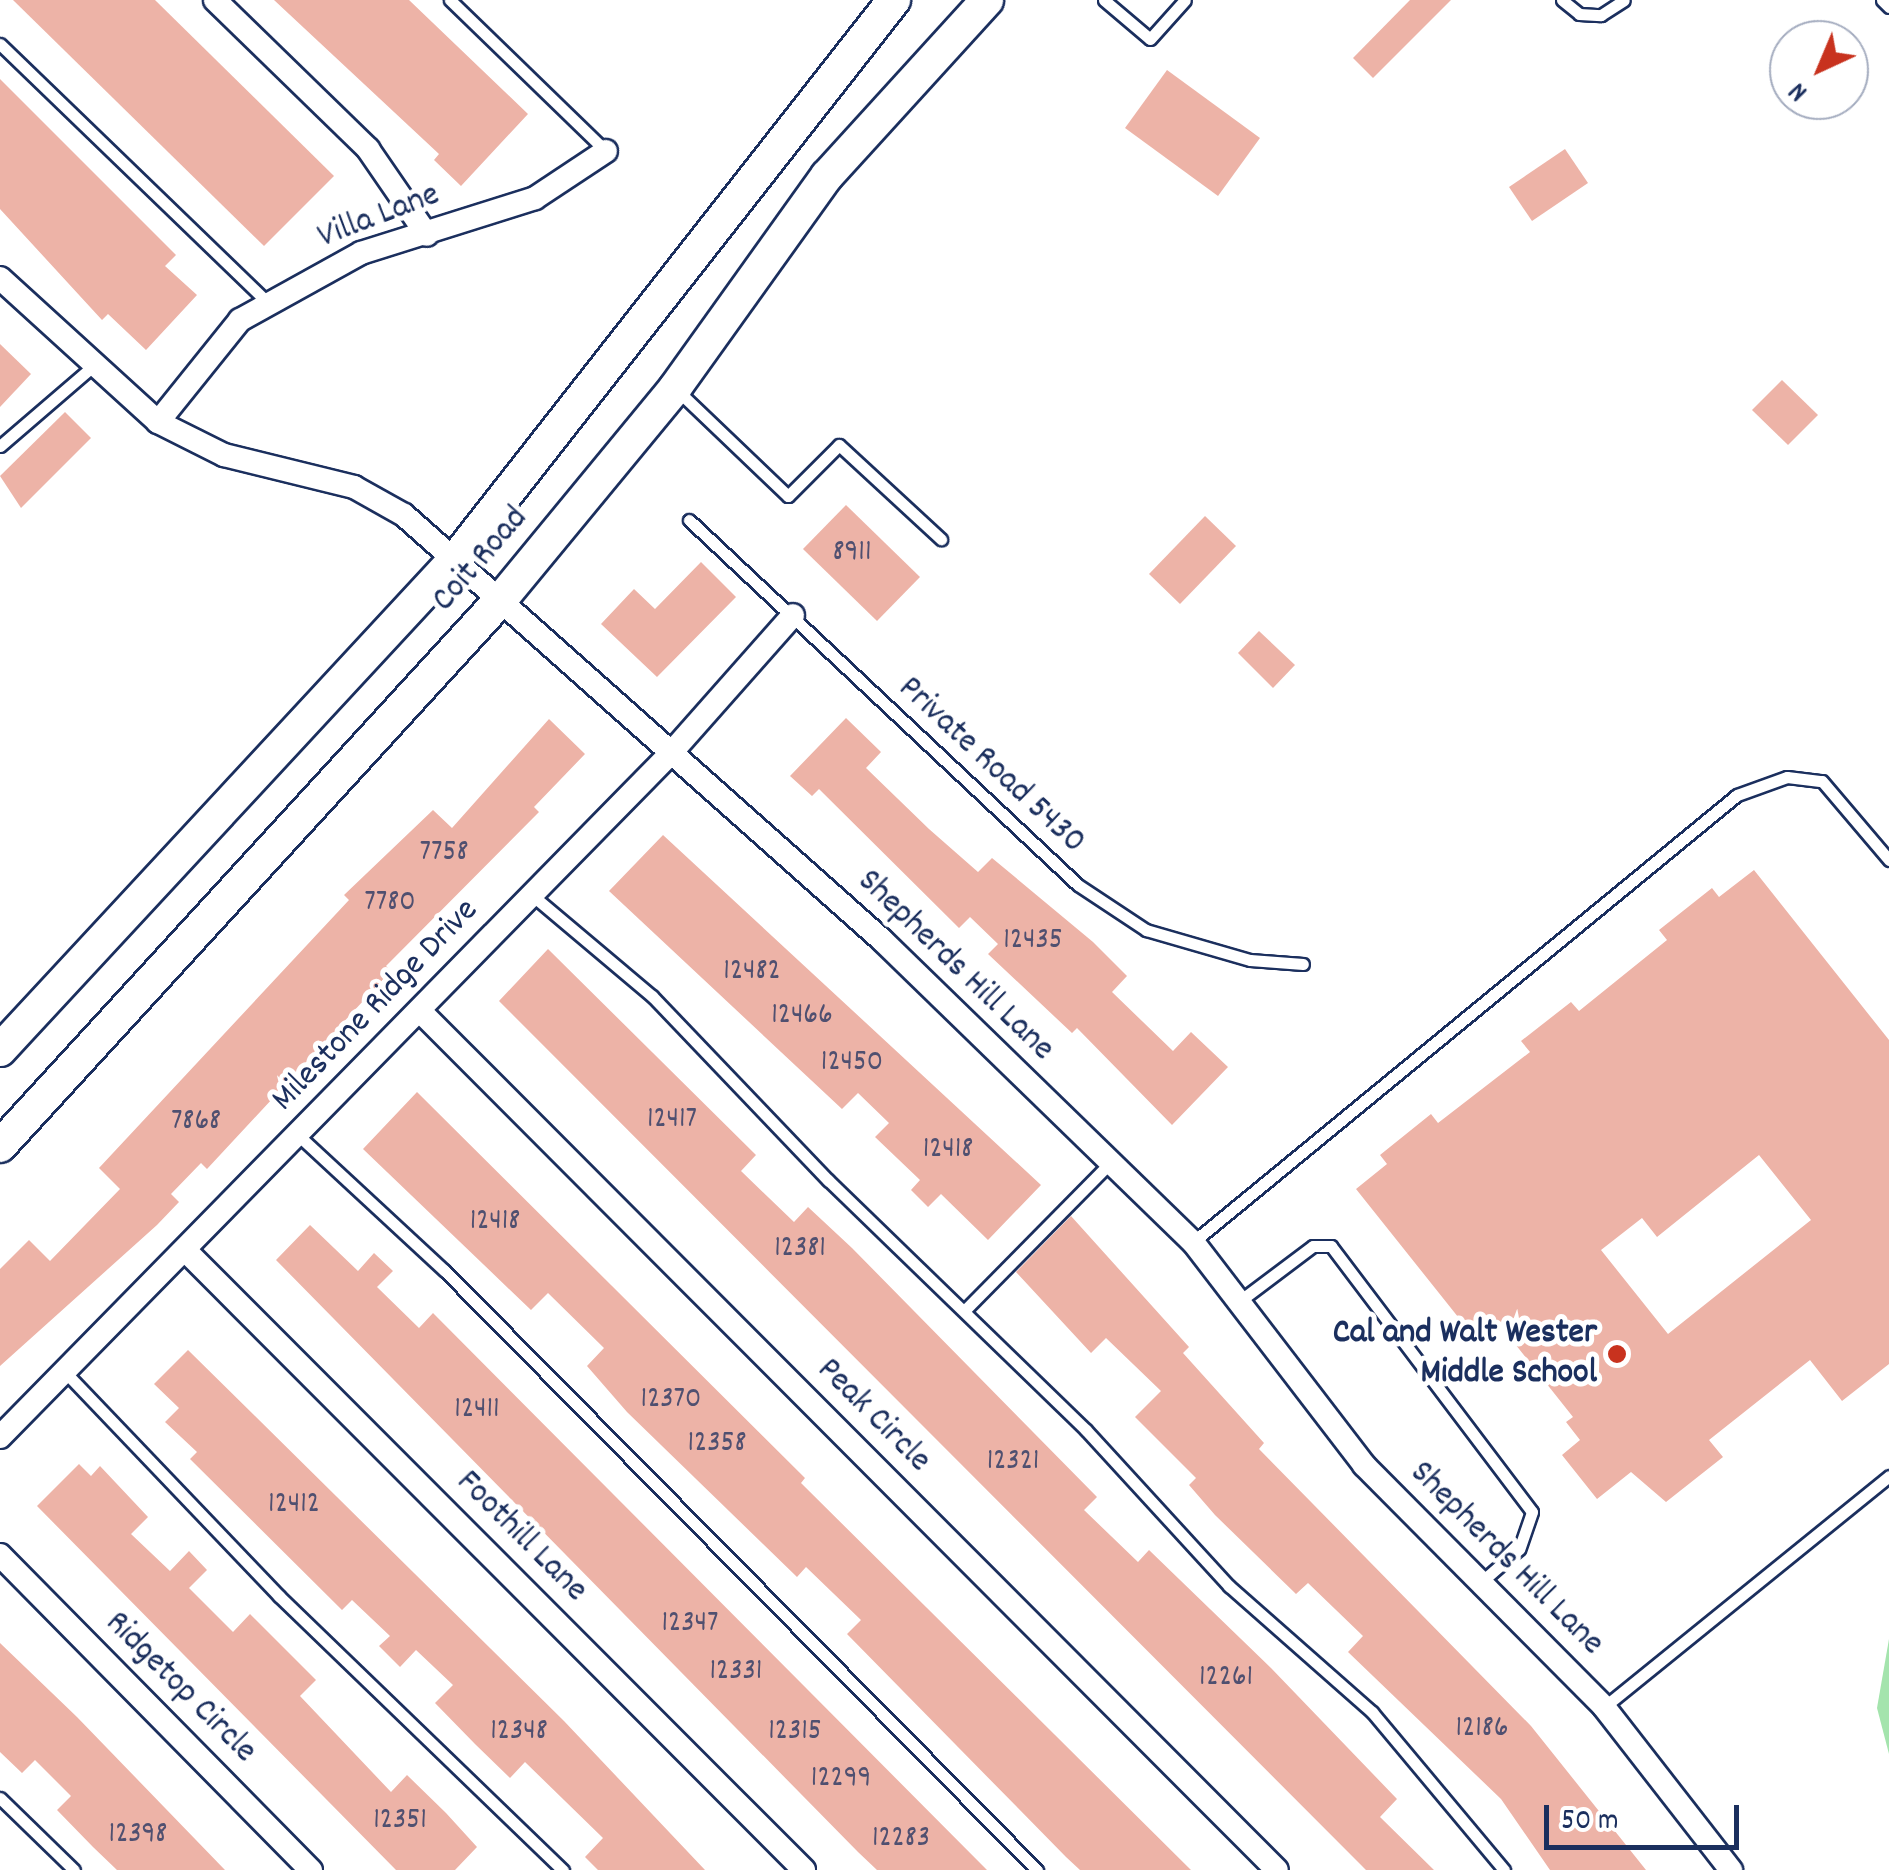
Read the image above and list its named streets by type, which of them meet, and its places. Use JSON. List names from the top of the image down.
{
  "streets": {
    "main road": ["Coit Road"],
    "street": [
      "Villa Lane",
      "Shepherds Hill Lane",
      "Milestone Ridge Drive",
      "Peak Circle",
      "Foothill Lane",
      "Ridgetop Circle"
    ],
    "lane": ["Private Road 5430"]
  },
  "crossings": [
    ["Villa Lane", "Shepherds Hill Lane"],
    ["Coit Road", "Shepherds Hill Lane"],
    ["Private Road 5430", "Milestone Ridge Drive"],
    ["Shepherds Hill Lane", "Milestone Ridge Drive"],
    ["Milestone Ridge Drive", "Peak Circle"],
    ["Milestone Ridge Drive", "Foothill Lane"]
  ],
  "places": ["Cal and Walt Wester Middle School"],
  "house_numbers": [
    "8911",
    "7758",
    "7780",
    "12435",
    "12482",
    "12466",
    "12450",
    "12417",
    "7868",
    "12418",
    "12418",
    "12381",
    "12370",
    "12411",
    "12358",
    "12321",
    "12412",
    "12347",
    "12331",
    "12261",
    "12186",
    "12348",
    "12315",
    "12299",
    "12351",
    "12398",
    "12283"
  ],
  "scale_bar": "50 m",
  "north": "bottom left"
}
